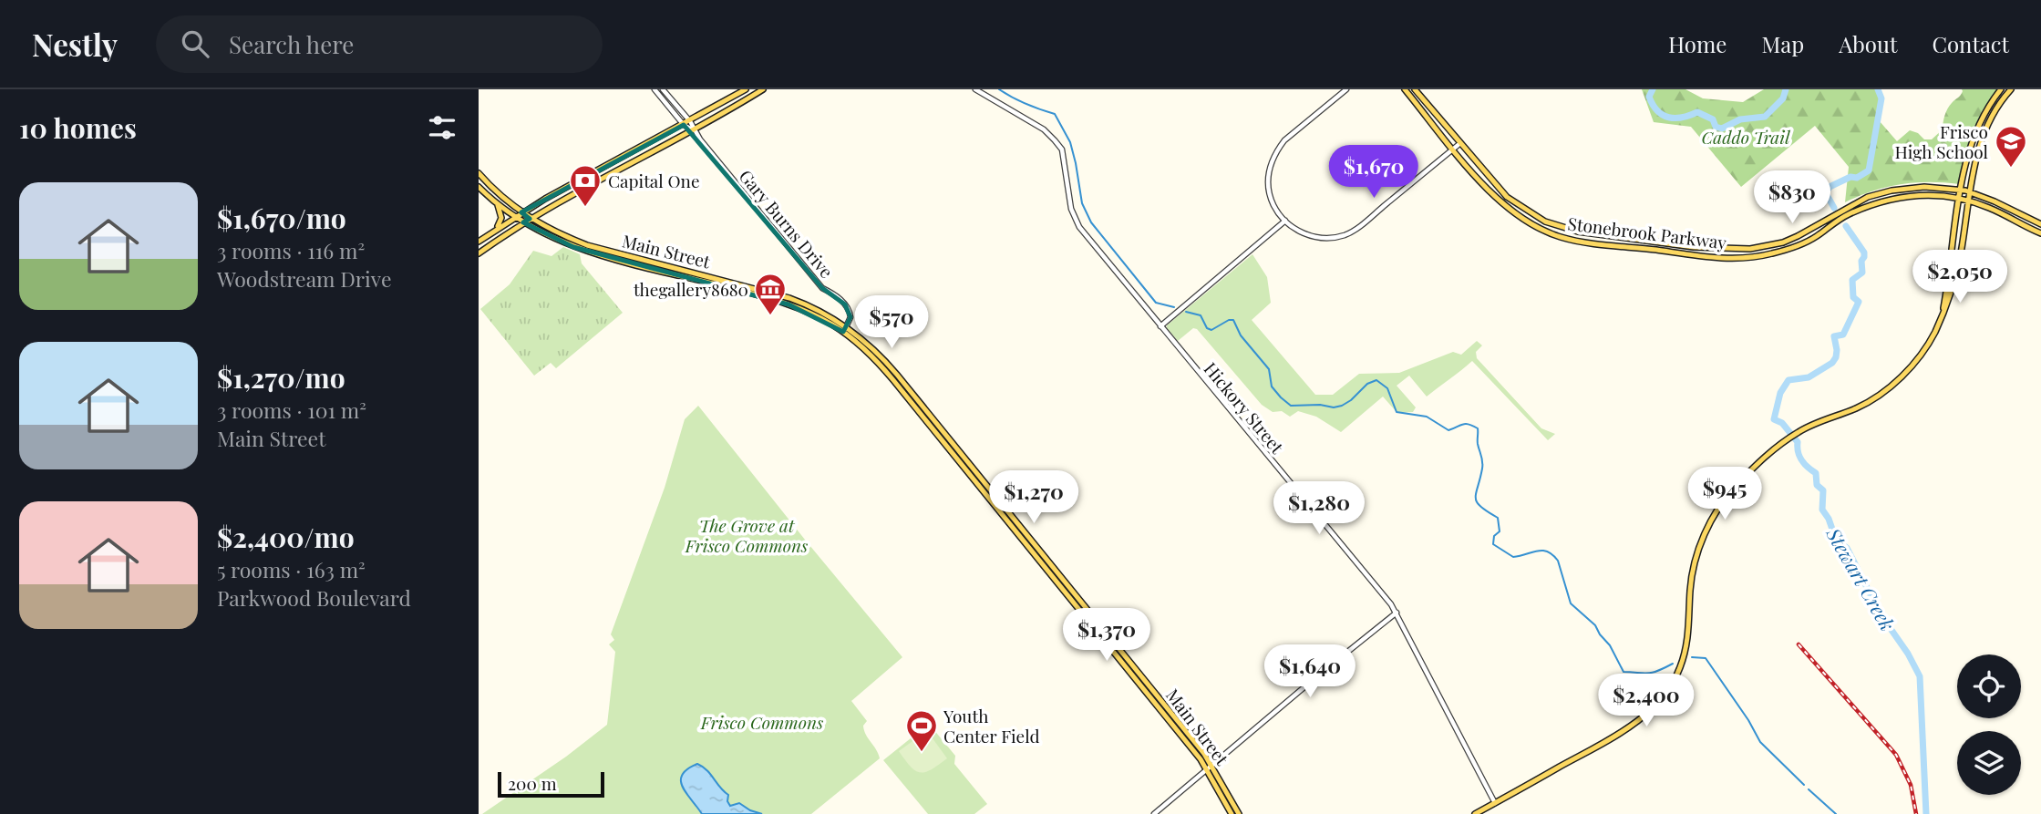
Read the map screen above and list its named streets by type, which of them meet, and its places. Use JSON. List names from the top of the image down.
{
  "streets": {
    "main road": ["Stonebrook Parkway", "Main Street"],
    "street": ["Gary Burns Drive", "Hickory Street"]
  },
  "crossings": [
    ["Gary Burns Drive", "Main Street"]
  ],
  "water": ["Stewart Creek"],
  "parks": ["Caddo Trail", "The Grove at Frisco Commons", "Frisco Commons"],
  "places": {
    "school or university": ["Frisco High School"],
    "bank": ["Capital One"],
    "museum": ["thegallery8680"],
    "sports": ["Youth Center Field"]
  },
  "scale_bar": "200 m",
  "page": {
    "header": "Nestly",
    "search": "Search here",
    "nav": [
      "Home",
      "Map",
      "About",
      "Contact"
    ],
    "heading": "10 homes",
    "price": [
      "$1,670",
      "$830",
      "$2,050",
      "$570",
      "$945",
      "$1,270",
      "$1,280",
      "$1,370",
      "$1,640",
      "$2,400"
    ],
    "list": [
      {
        "name": "$1,670/mo",
        "note": "3 rooms · 116 m² · Woodstream Drive"
      },
      {
        "name": "$1,270/mo",
        "note": "3 rooms · 101 m² · Main Street"
      },
      {
        "name": "$2,400/mo",
        "note": "5 rooms · 163 m² · Parkwood Boulevard"
      }
    ],
    "scale": "200 m"
  }
}
